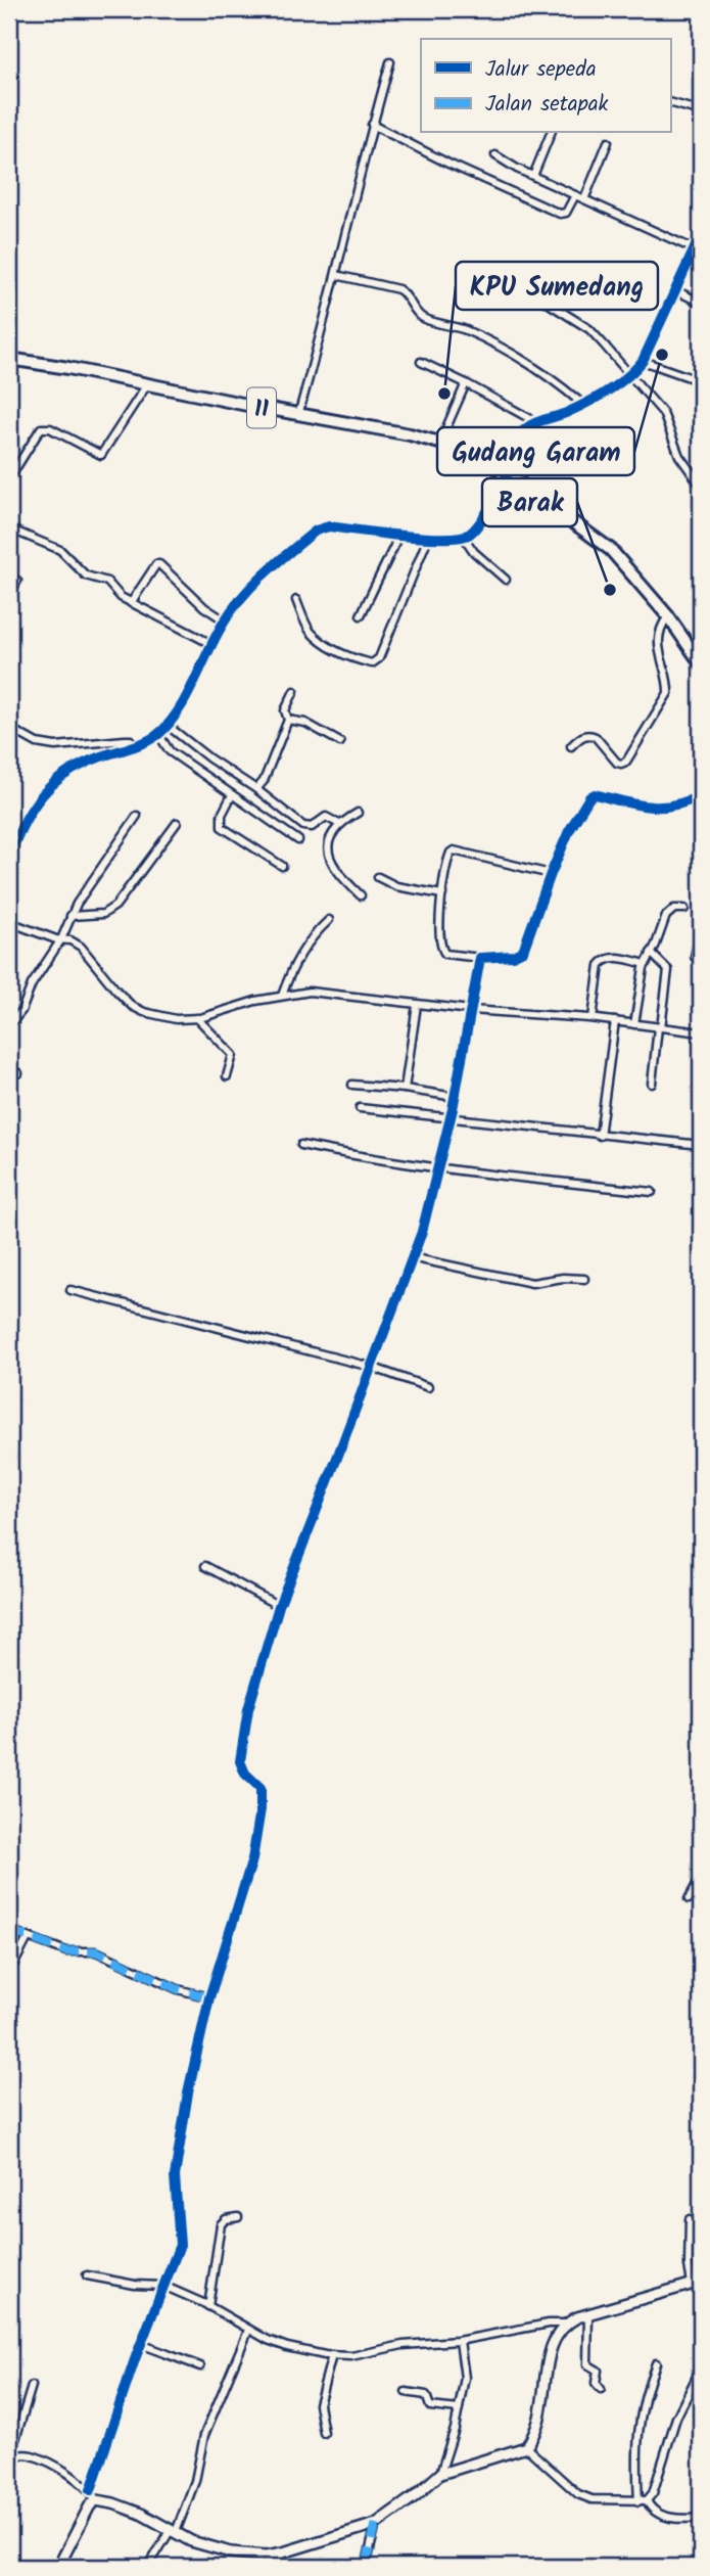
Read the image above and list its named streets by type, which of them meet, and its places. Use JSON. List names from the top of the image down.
{
  "streets": {
    "highway": ["11"]
  },
  "places": ["Gudang Garam", "KPU Sumedang", "Barak"],
  "legend": ["Jalur sepeda", "Jalan setapak"]
}
